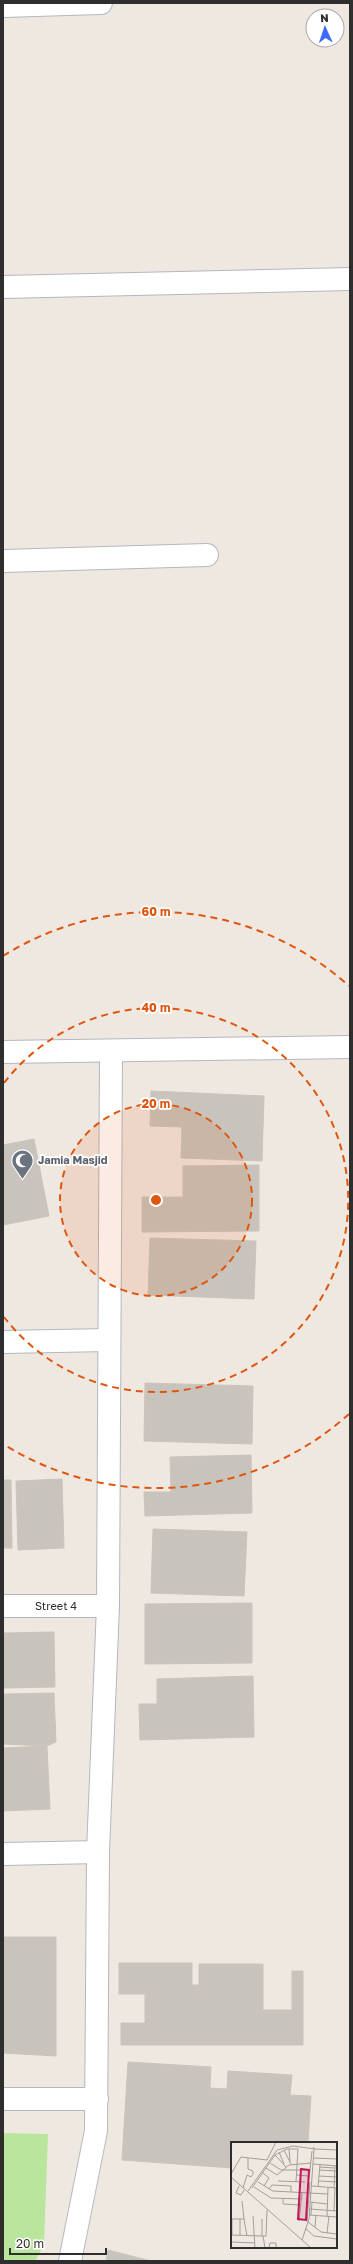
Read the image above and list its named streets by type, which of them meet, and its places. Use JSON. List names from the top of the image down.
{
  "streets": {
    "street": ["Street 4"]
  },
  "places": {
    "mosque": ["Jamia Masjid"]
  },
  "scale_bar": "20 m",
  "north": "top",
  "rings": ["60 m", "40 m", "20 m"]
}
